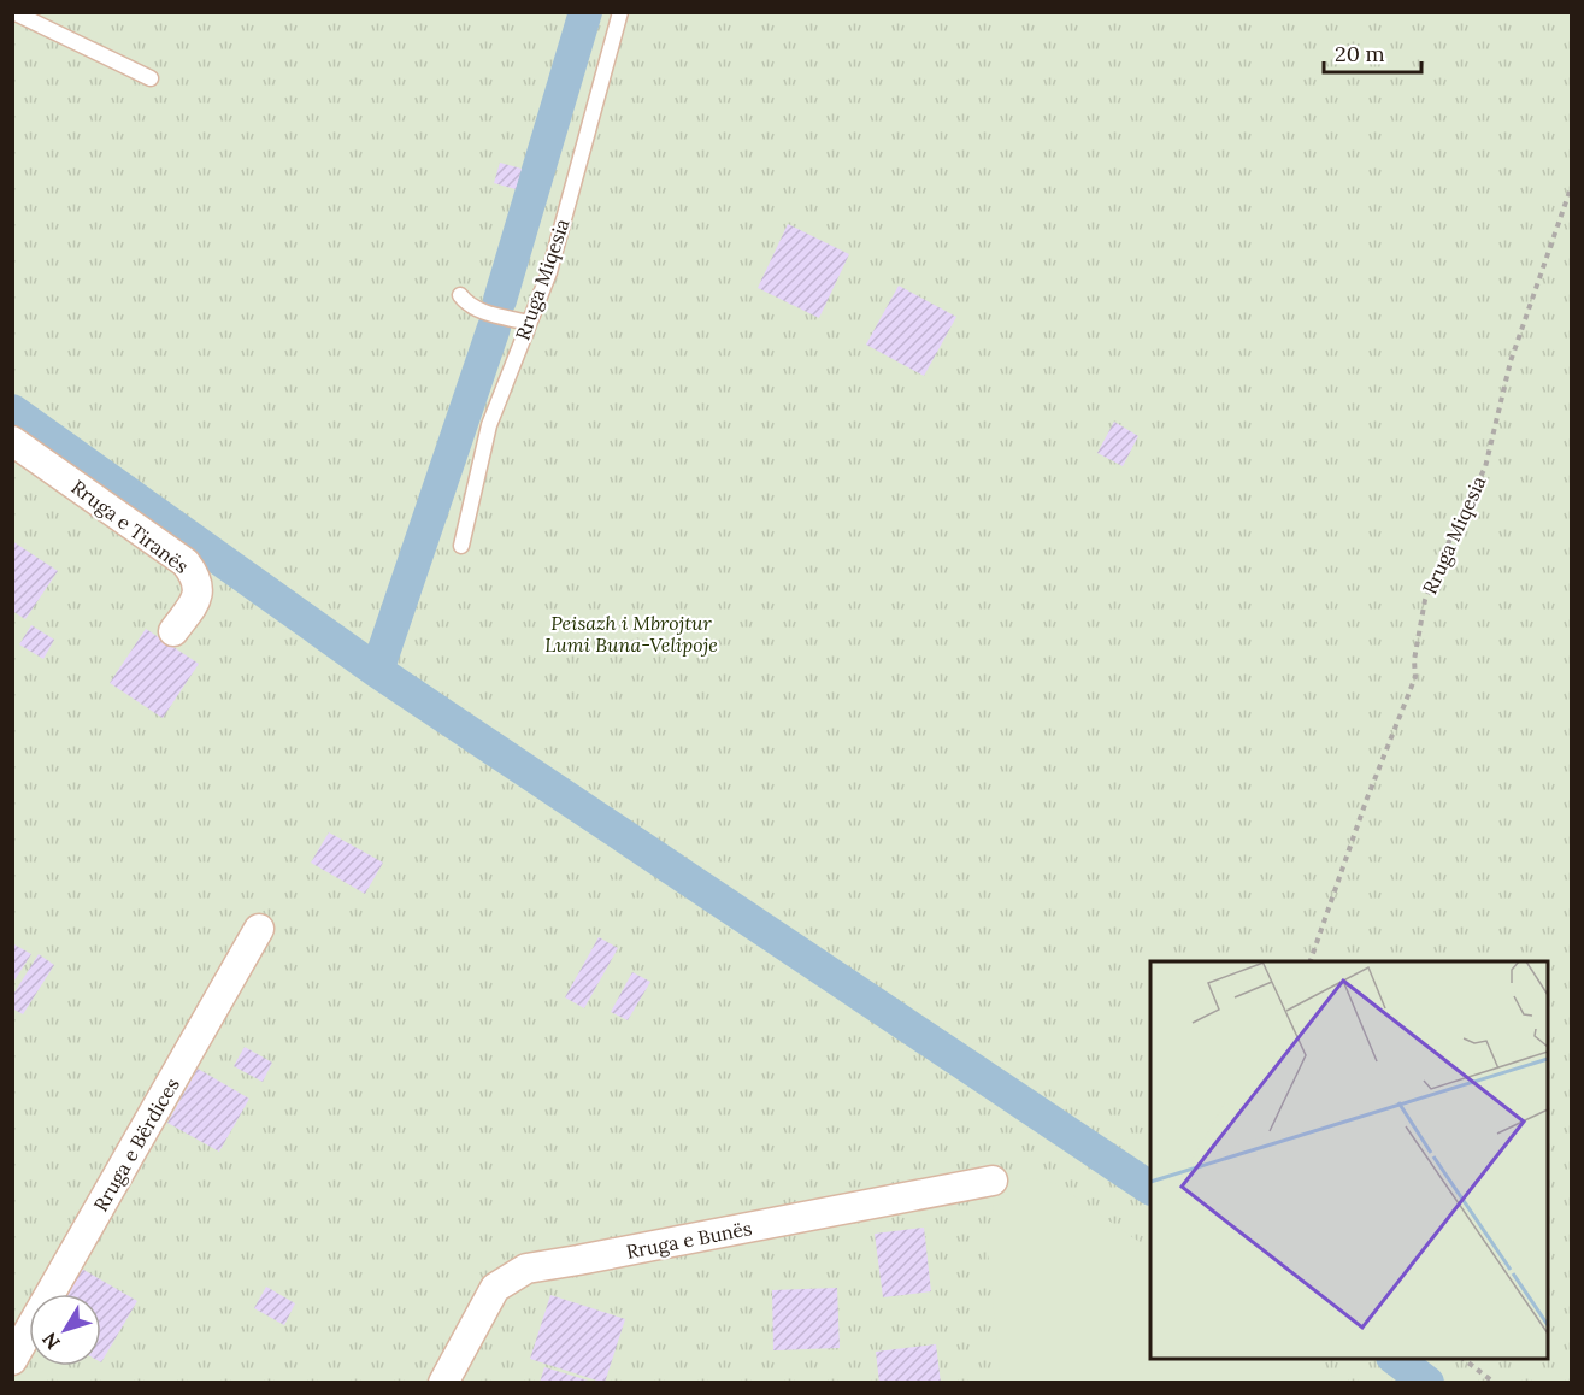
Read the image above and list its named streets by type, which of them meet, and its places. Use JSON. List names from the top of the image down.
{
  "streets": {
    "street": ["Rruga e Tiranës", "Rruga e Bërdices", "Rruga e Bunës"],
    "lane": ["Rruga Miqesia"]
  },
  "parks": ["Peisazh i Mbrojtur Lumi Buna-Velipoje"],
  "scale_bar": "20 m",
  "north": "bottom left"
}
